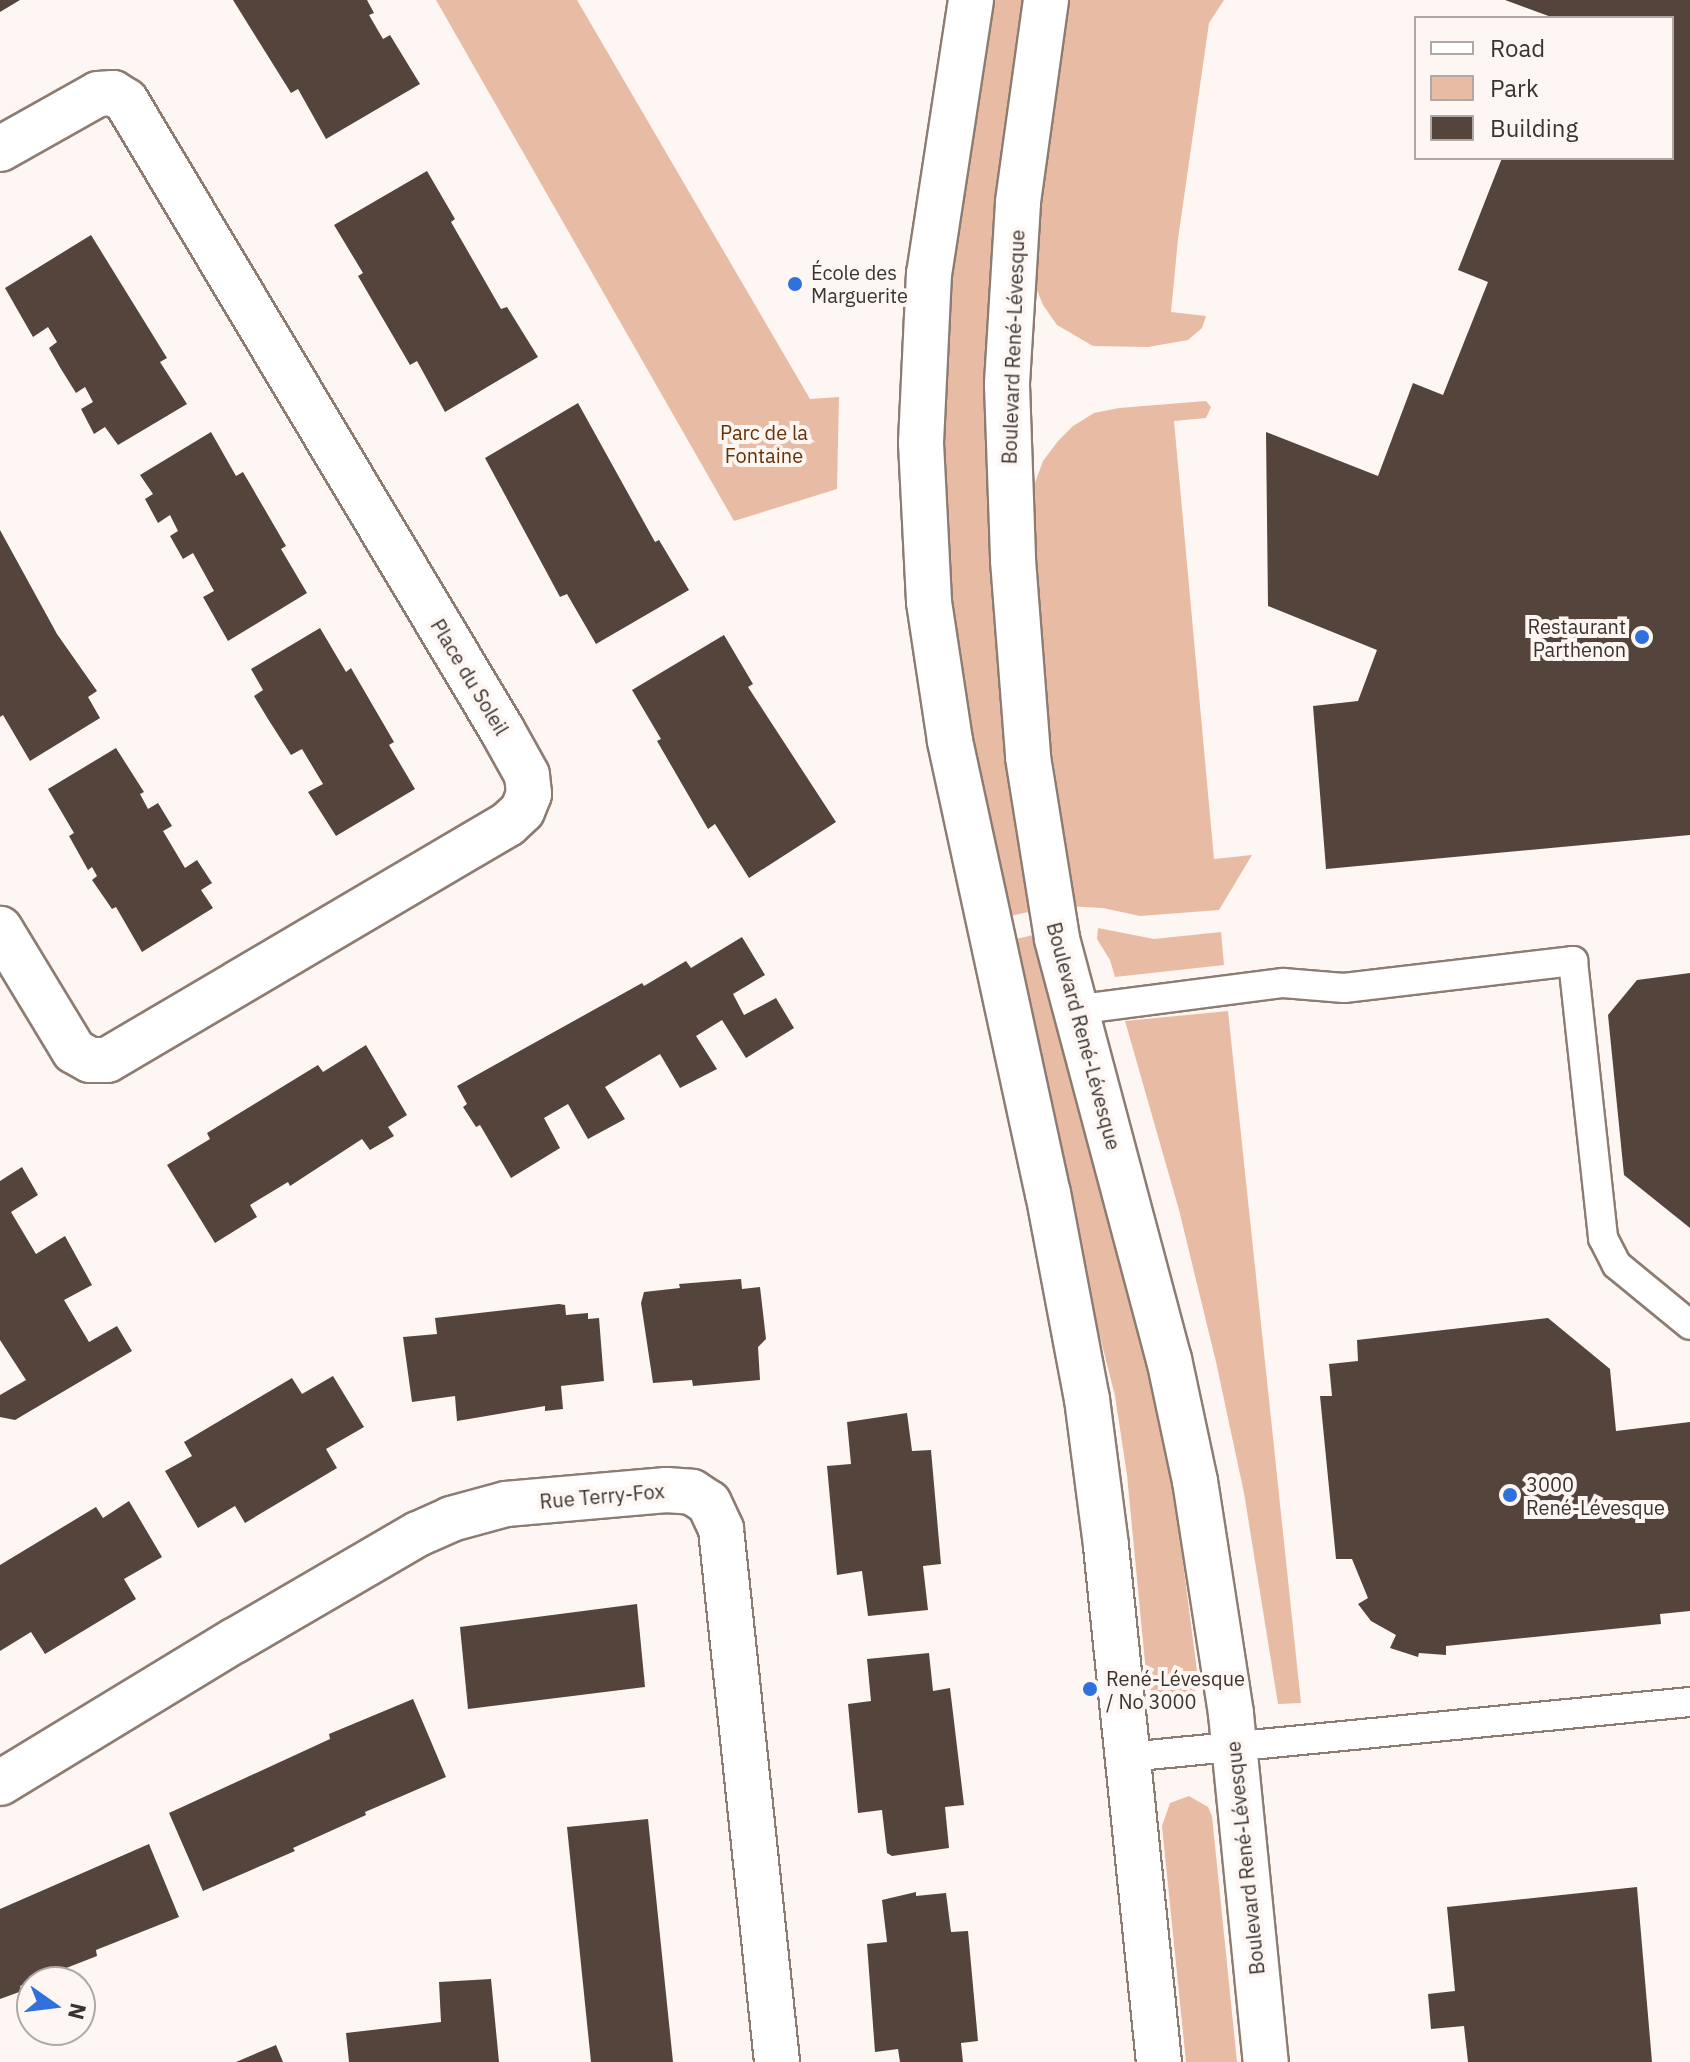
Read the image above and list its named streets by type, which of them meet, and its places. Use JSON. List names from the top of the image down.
{
  "streets": {
    "street": ["Boulevard René-Lévesque", "Place du Soleil", "Rue Terry-Fox"]
  },
  "parks": ["Parc de la Fontaine"],
  "places": [
    "École des Marguerite",
    "Restaurant Parthenon",
    "3000 René-Lévesque",
    "René-Lévesque / No 3000"
  ],
  "legend": ["Road", "Park", "Building"],
  "north": "right"
}
